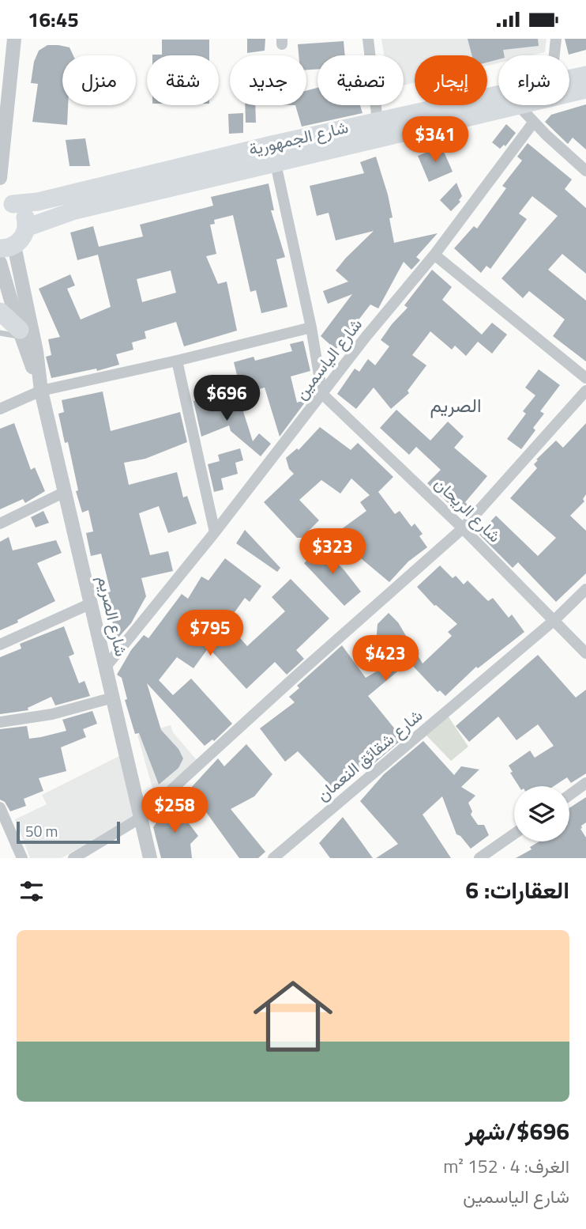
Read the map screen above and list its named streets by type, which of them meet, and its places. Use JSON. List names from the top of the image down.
{
  "streets": {
    "main road": ["شارع الجمهورية"],
    "street": [
      "شارع الياسمين",
      "شارع الريحان",
      "شارع الصريم",
      "شارع شقائق النعمان"
    ]
  },
  "crossings": [
    ["شارع الياسمين", "شارع الريحان"],
    ["شارع الياسمين", "شارع الصريم"],
    ["شارع الريحان", "شارع شقائق النعمان"]
  ],
  "districts": ["الصريم"],
  "scale_bar": "50 m",
  "page": {
    "status": "16:45",
    "chip": [
      "شراء",
      "إيجار",
      "تصفية",
      "جديد",
      "شقة",
      "منزل"
    ],
    "price": [
      "$341",
      "$696",
      "$323",
      "$795",
      "$423",
      "$258"
    ],
    "scale": "50 m",
    "heading": "العقارات: 6",
    "list": [
      {
        "name": "$696/شهر",
        "note": "الغرف: 4 · 152 m² · شارع الياسمين"
      }
    ]
  }
}
